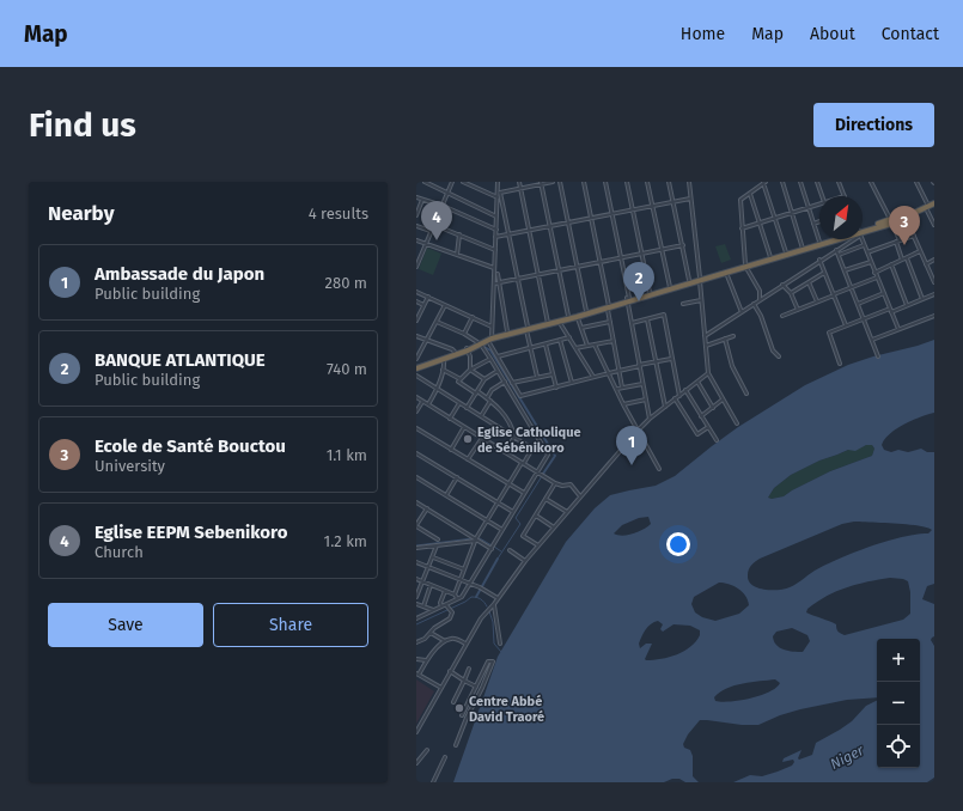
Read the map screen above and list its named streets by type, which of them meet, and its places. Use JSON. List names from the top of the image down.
{
  "water": ["Niger"],
  "places": ["Eglise Catholique de Sébénikoro", "Centre Abbé David Traoré"],
  "north": "top right",
  "page": {
    "header": "Map",
    "nav": [
      "Home",
      "Map",
      "About",
      "Contact"
    ],
    "buttons": [
      "Directions",
      ["Save", "Share"]
    ],
    "title": "Find us",
    "heading": ["Nearby", "4 results"],
    "pins": [
      "4",
      "3",
      "2",
      "1"
    ],
    "list": [
      {
        "mark": "1",
        "name": "Ambassade du Japon",
        "note": "Public building",
        "value": "280 m"
      },
      {
        "mark": "2",
        "name": "BANQUE ATLANTIQUE",
        "note": "Public building",
        "value": "740 m"
      },
      {
        "mark": "3",
        "name": "Ecole de Santé Bouctou",
        "note": "University",
        "value": "1.1 km"
      },
      {
        "mark": "4",
        "name": "Eglise EEPM Sebenikoro",
        "note": "Church",
        "value": "1.2 km"
      }
    ],
    "map_buttons": ["+", "−"]
  }
}
